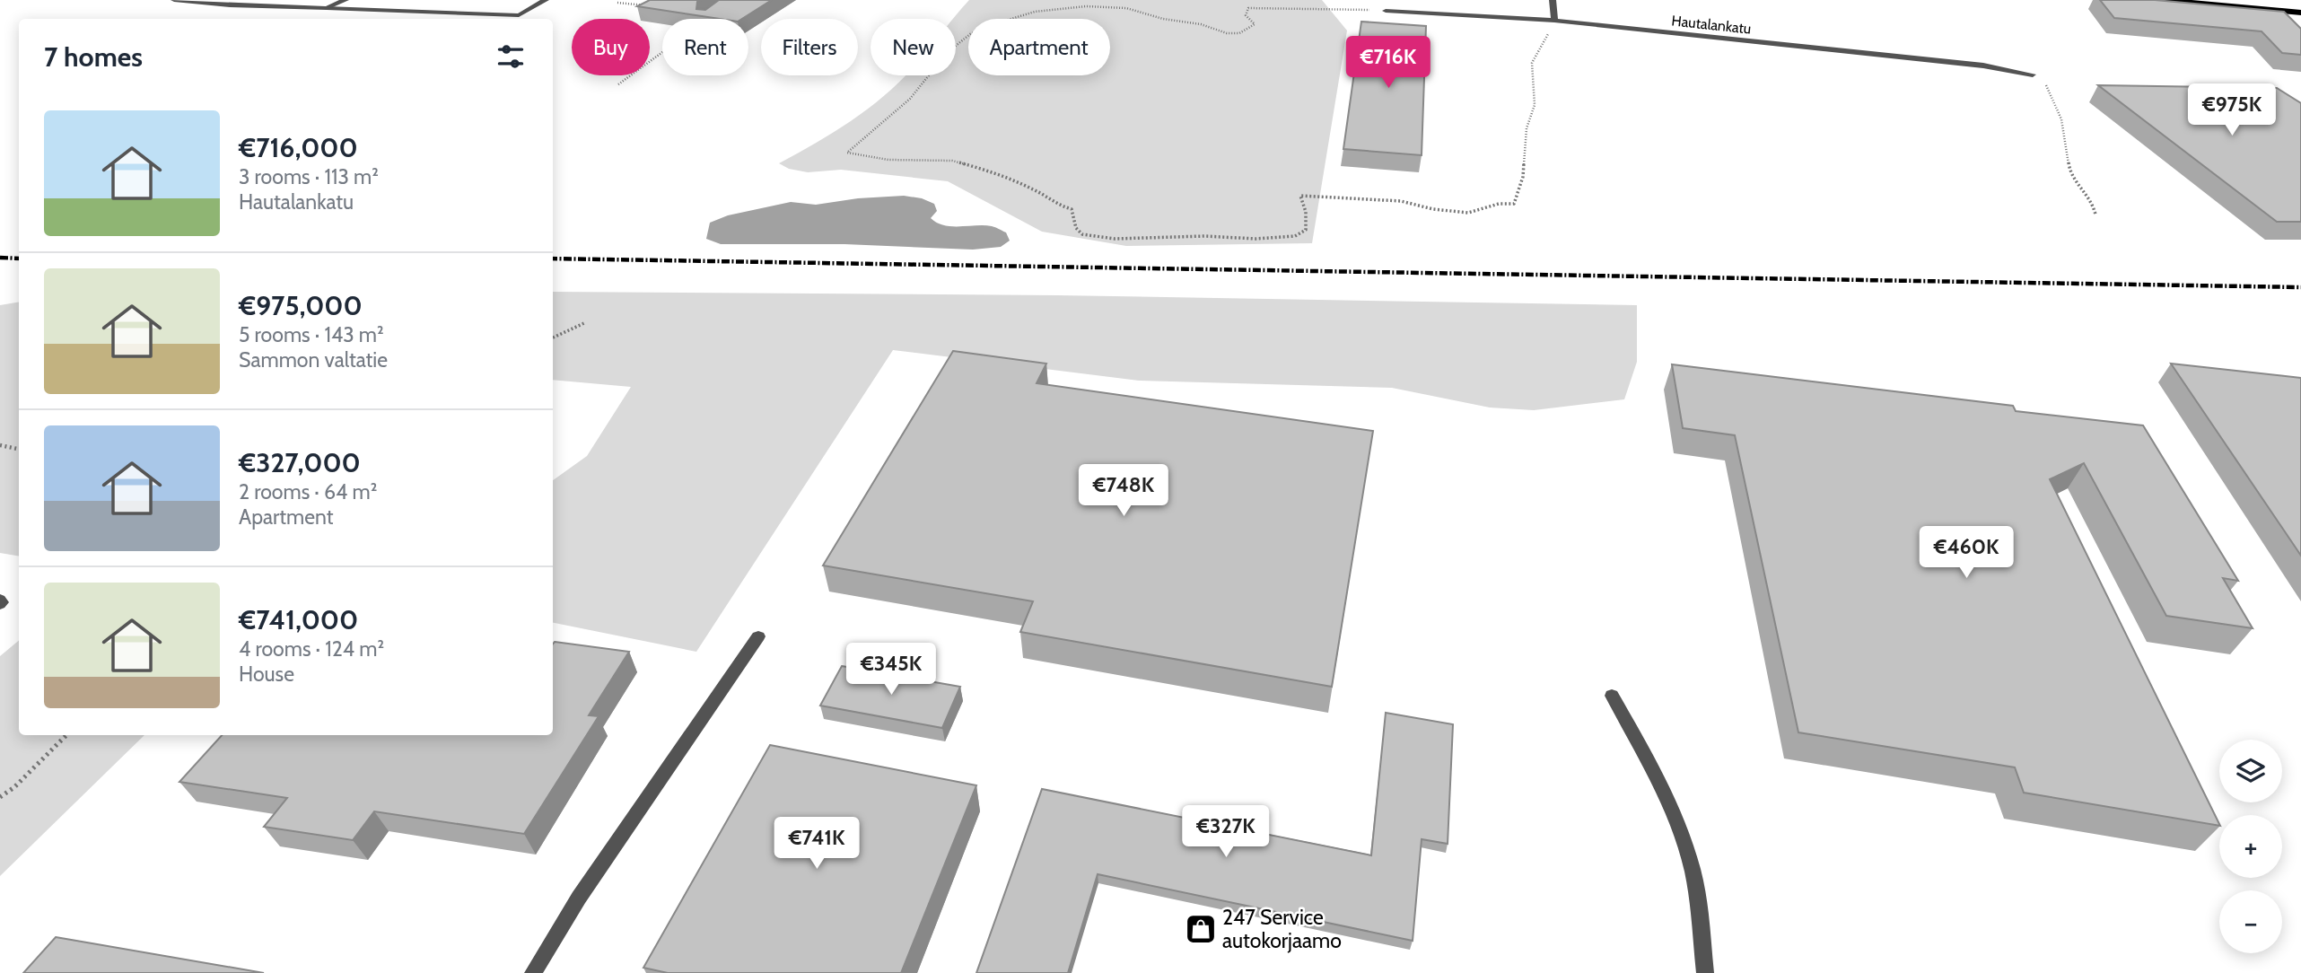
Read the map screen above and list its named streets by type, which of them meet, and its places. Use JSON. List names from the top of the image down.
{
  "streets": {
    "street": ["Hautalankatu"]
  },
  "places": {
    "shop": ["247 Service autokorjaamo"]
  },
  "page": {
    "chip": [
      "Buy",
      "Rent",
      "Filters",
      "New",
      "Apartment"
    ],
    "heading": "7 homes",
    "price": [
      "€716K",
      "€975K",
      "€748K",
      "€460K",
      "€345K",
      "€327K",
      "€741K"
    ],
    "list": [
      {
        "name": "€716,000",
        "note": "3 rooms · 113 m² · Hautalankatu"
      },
      {
        "name": "€975,000",
        "note": "5 rooms · 143 m² · Sammon valtatie"
      },
      {
        "name": "€327,000",
        "note": "2 rooms · 64 m² · Apartment"
      },
      {
        "name": "€741,000",
        "note": "4 rooms · 124 m² · House"
      }
    ],
    "map_buttons": ["+", "−"]
  }
}
